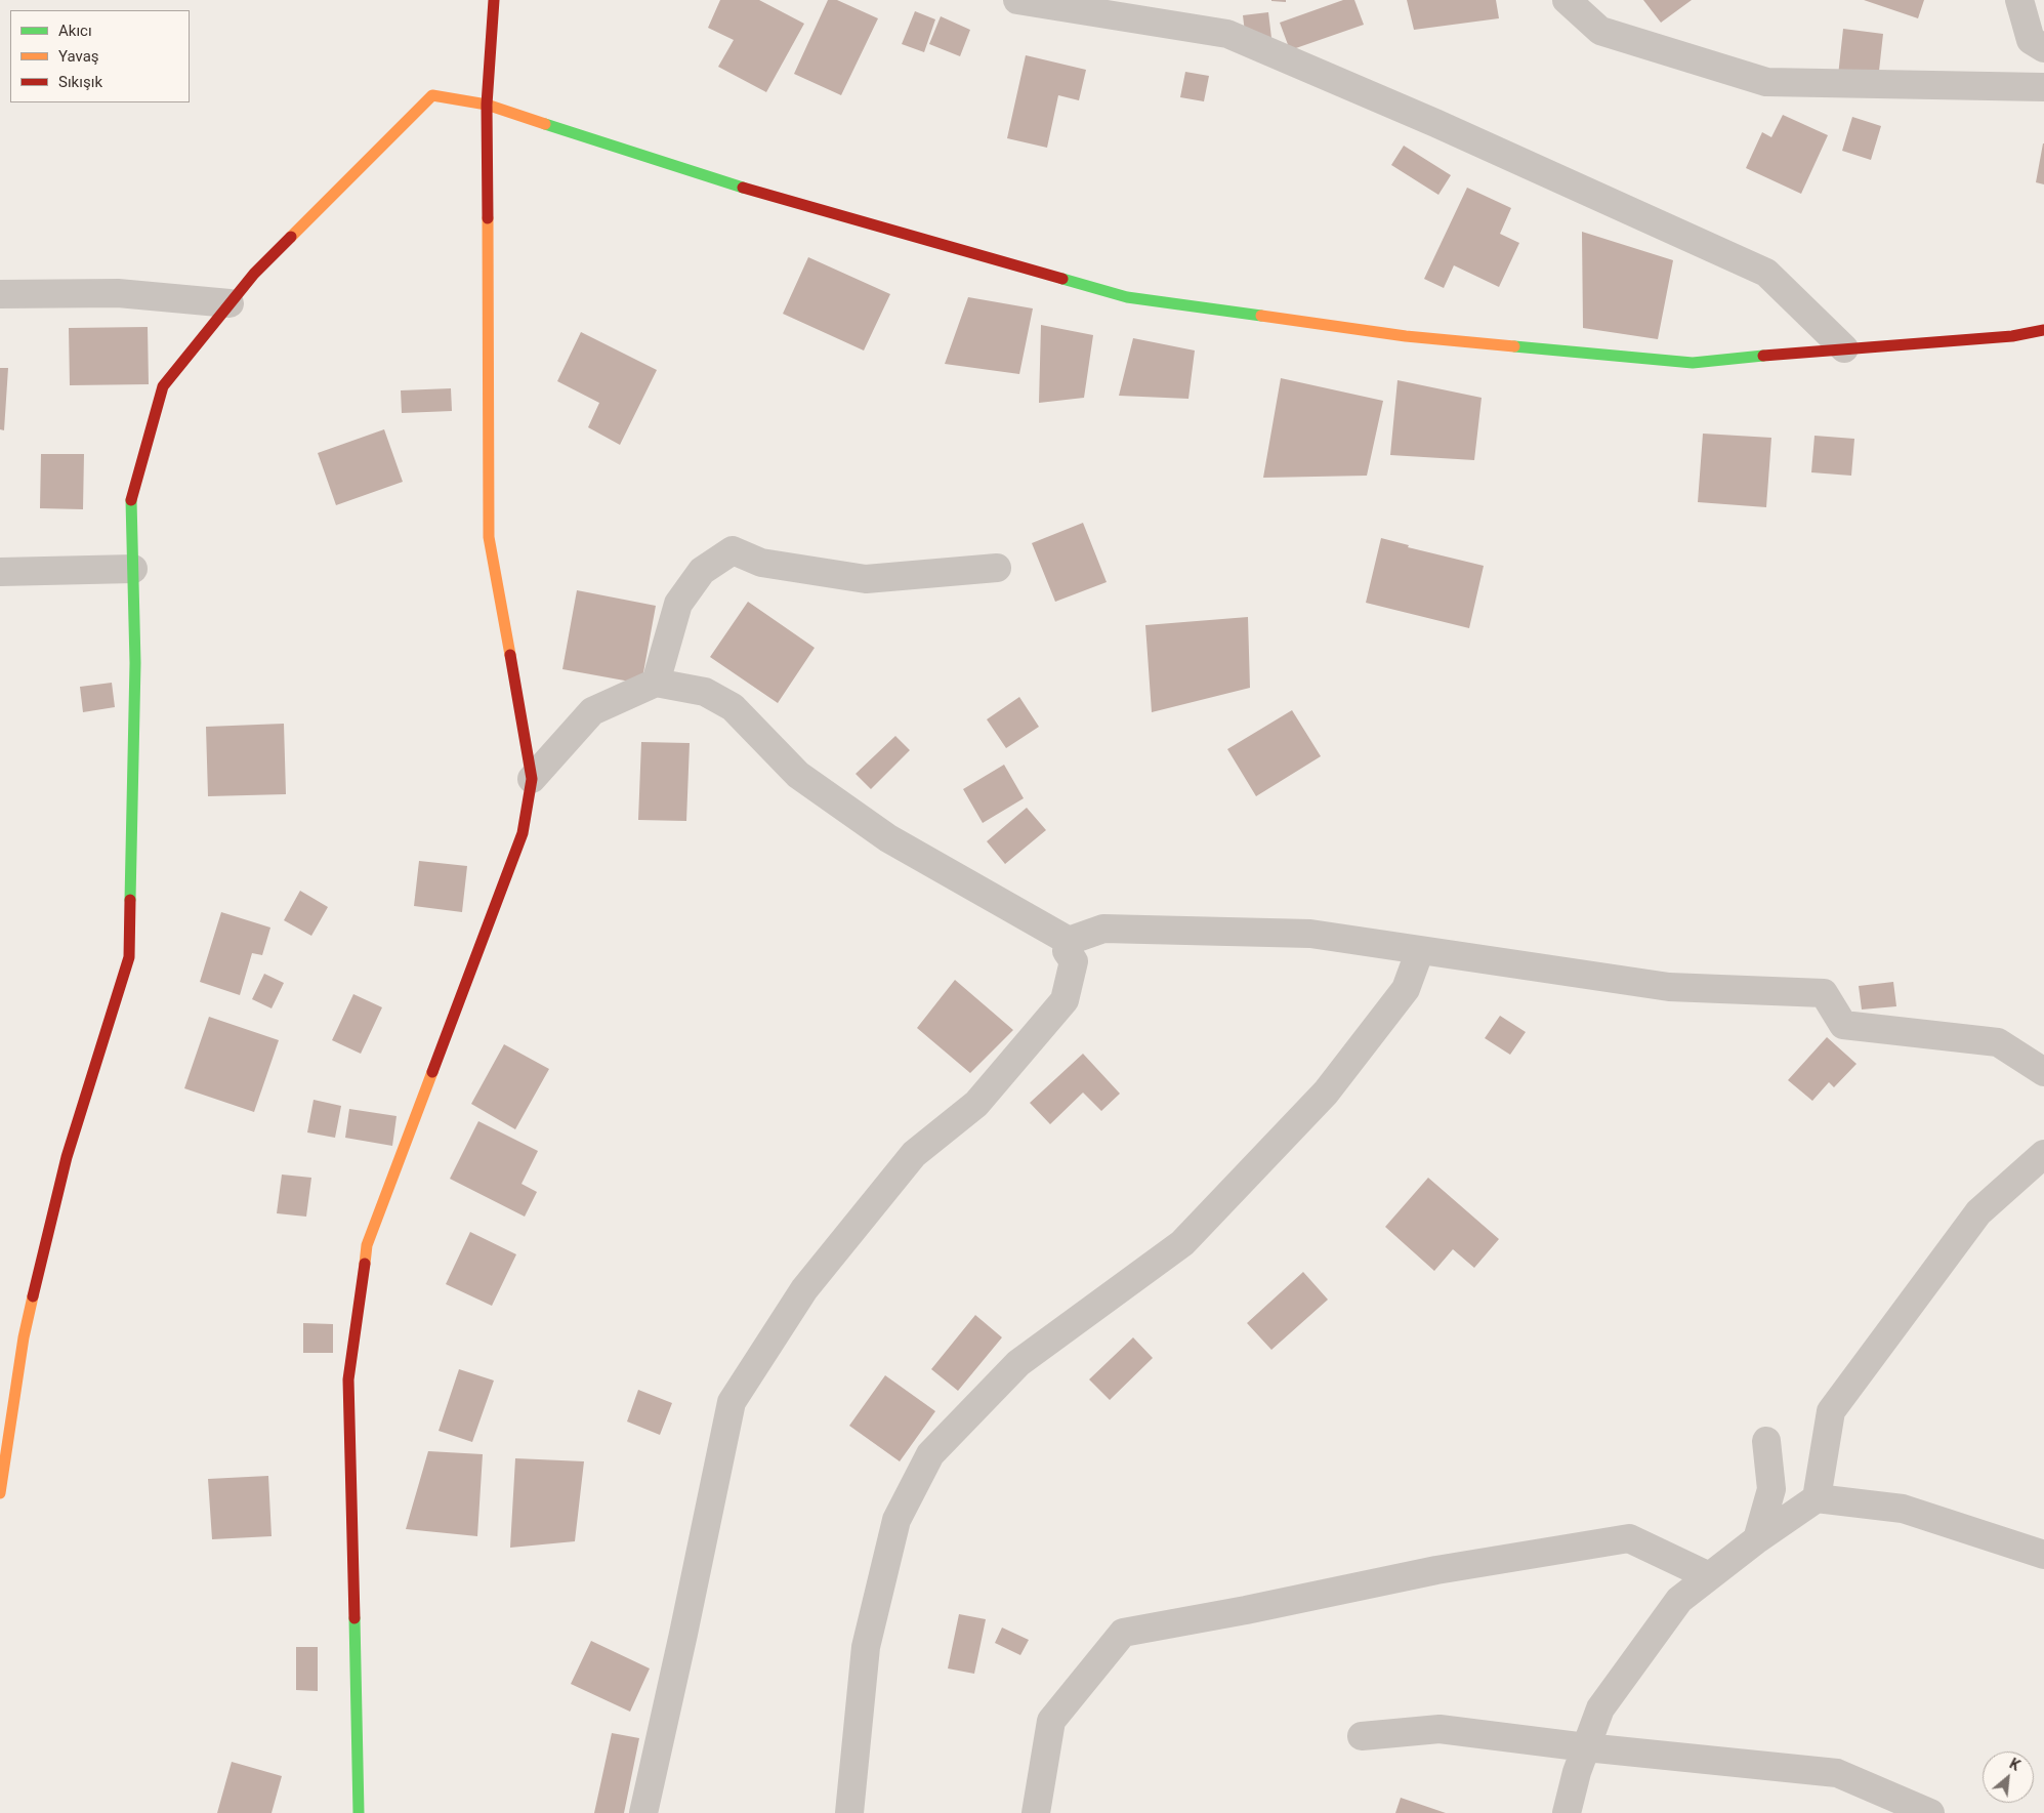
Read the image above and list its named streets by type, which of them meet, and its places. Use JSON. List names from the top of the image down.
{
  "legend": ["Akıcı", "Yavaş", "Sıkışık"],
  "north": "top right"
}
